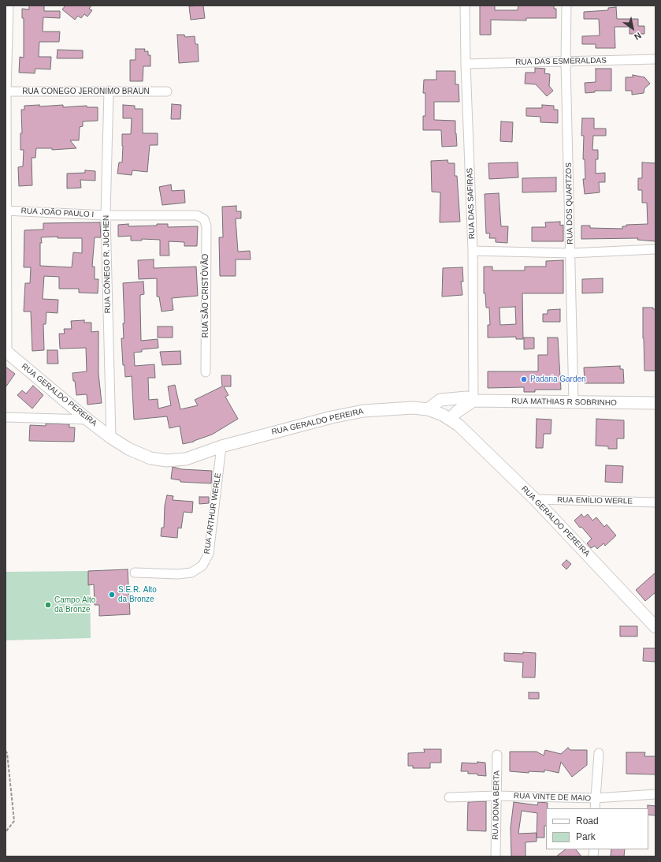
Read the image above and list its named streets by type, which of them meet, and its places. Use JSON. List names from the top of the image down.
{
  "streets": {
    "main road": ["RUA GERALDO PEREIRA", "RUA MATHIAS R SOBRINHO"],
    "street": [
      "RUA DAS ESMERALDAS",
      "RUA CONEGO JERONIMO BRAUN",
      "RUA DAS SAFIRAS",
      "RUA DOS QUARTZOS",
      "RUA JOÃO PAULO I",
      "RUA CÔNEGO R. JUCHEN",
      "RUA SÃO CRISTÓVÃO",
      "RUA EMÍLIO WERLE",
      "RUA ARTHUR WERLE",
      "RUA VINTE DE MAIO",
      "RUA DONA BERTA"
    ]
  },
  "crossings": [
    ["RUA DAS ESMERALDAS", "RUA DAS SAFIRAS"],
    ["RUA DAS ESMERALDAS", "RUA DOS QUARTZOS"],
    ["RUA CONEGO JERONIMO BRAUN", "RUA CÔNEGO R. JUCHEN"],
    ["RUA DAS SAFIRAS", "RUA MATHIAS R SOBRINHO"],
    ["RUA DOS QUARTZOS", "RUA MATHIAS R SOBRINHO"],
    ["RUA JOÃO PAULO I", "RUA CÔNEGO R. JUCHEN"],
    ["RUA JOÃO PAULO I", "RUA SÃO CRISTÓVÃO"],
    ["RUA CÔNEGO R. JUCHEN", "RUA GERALDO PEREIRA"],
    ["RUA GERALDO PEREIRA", "RUA MATHIAS R SOBRINHO"],
    ["RUA GERALDO PEREIRA", "RUA EMÍLIO WERLE"],
    ["RUA GERALDO PEREIRA", "RUA ARTHUR WERLE"],
    ["RUA VINTE DE MAIO", "RUA DONA BERTA"]
  ],
  "places": ["Padaria Garden", "S.E.R. Alto da Bronze", "Campo Alto da Bronze"],
  "legend": ["Road", "Park"],
  "north": "bottom right"
}
